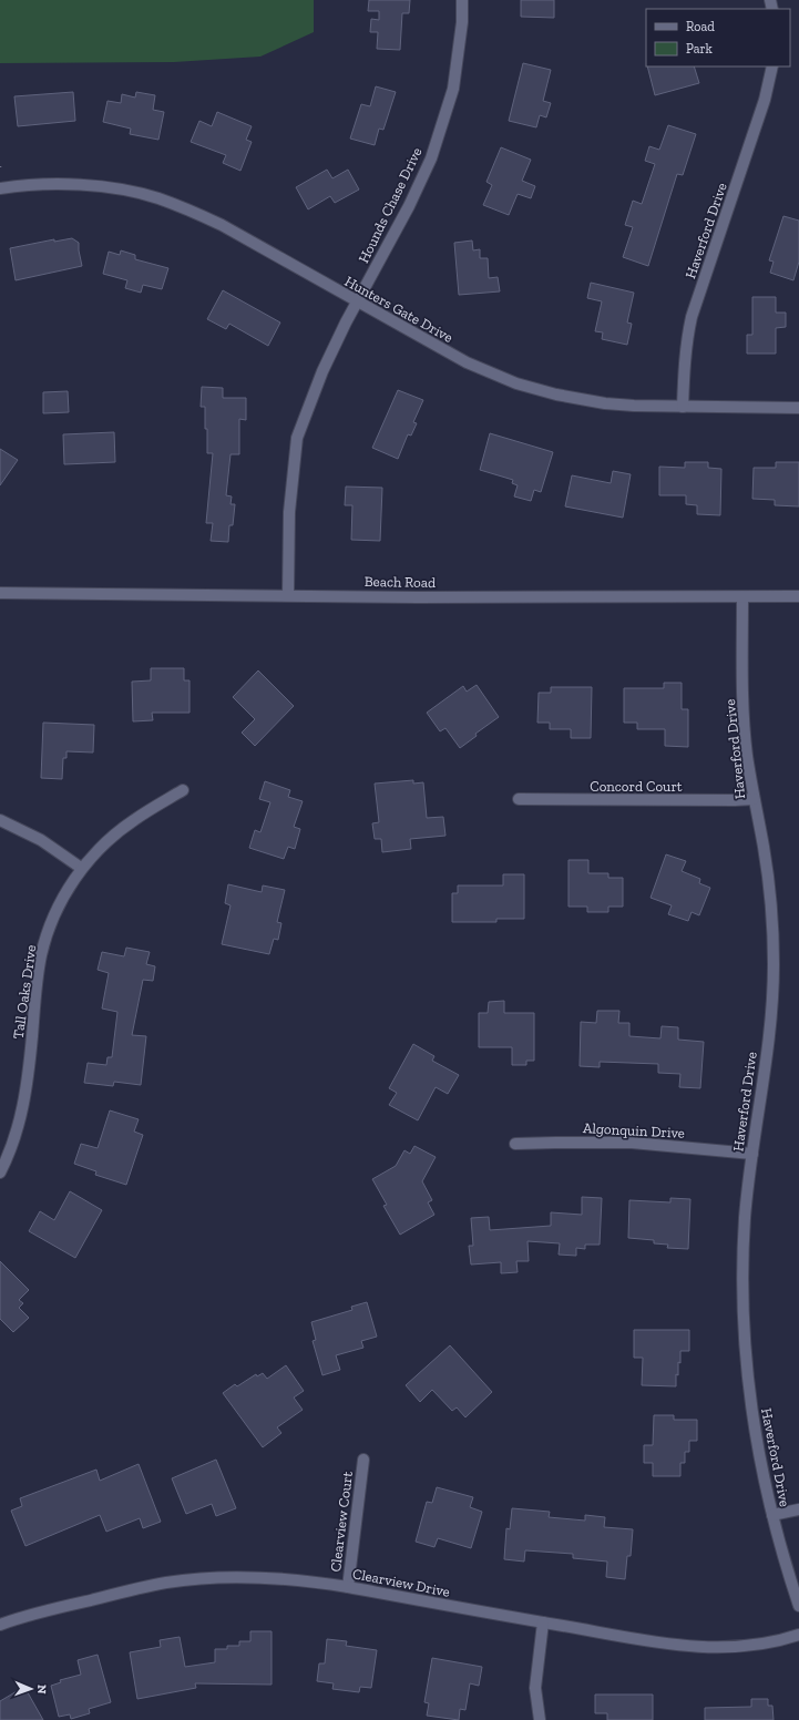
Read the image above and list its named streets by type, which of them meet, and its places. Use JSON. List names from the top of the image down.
{
  "streets": {
    "street": [
      "Hounds Chase Drive",
      "Haverford Drive",
      "Hunters Gate Drive",
      "Beach Road",
      "Concord Court",
      "Tall Oaks Drive",
      "Algonquin Drive",
      "Clearview Court",
      "Clearview Drive"
    ]
  },
  "crossings": [
    ["Hounds Chase Drive", "Hunters Gate Drive"],
    ["Hounds Chase Drive", "Beach Road"],
    ["Haverford Drive", "Hunters Gate Drive"],
    ["Haverford Drive", "Beach Road"],
    ["Haverford Drive", "Concord Court"],
    ["Haverford Drive", "Algonquin Drive"],
    ["Clearview Court", "Clearview Drive"]
  ],
  "legend": ["Road", "Park"],
  "north": "right"
}
